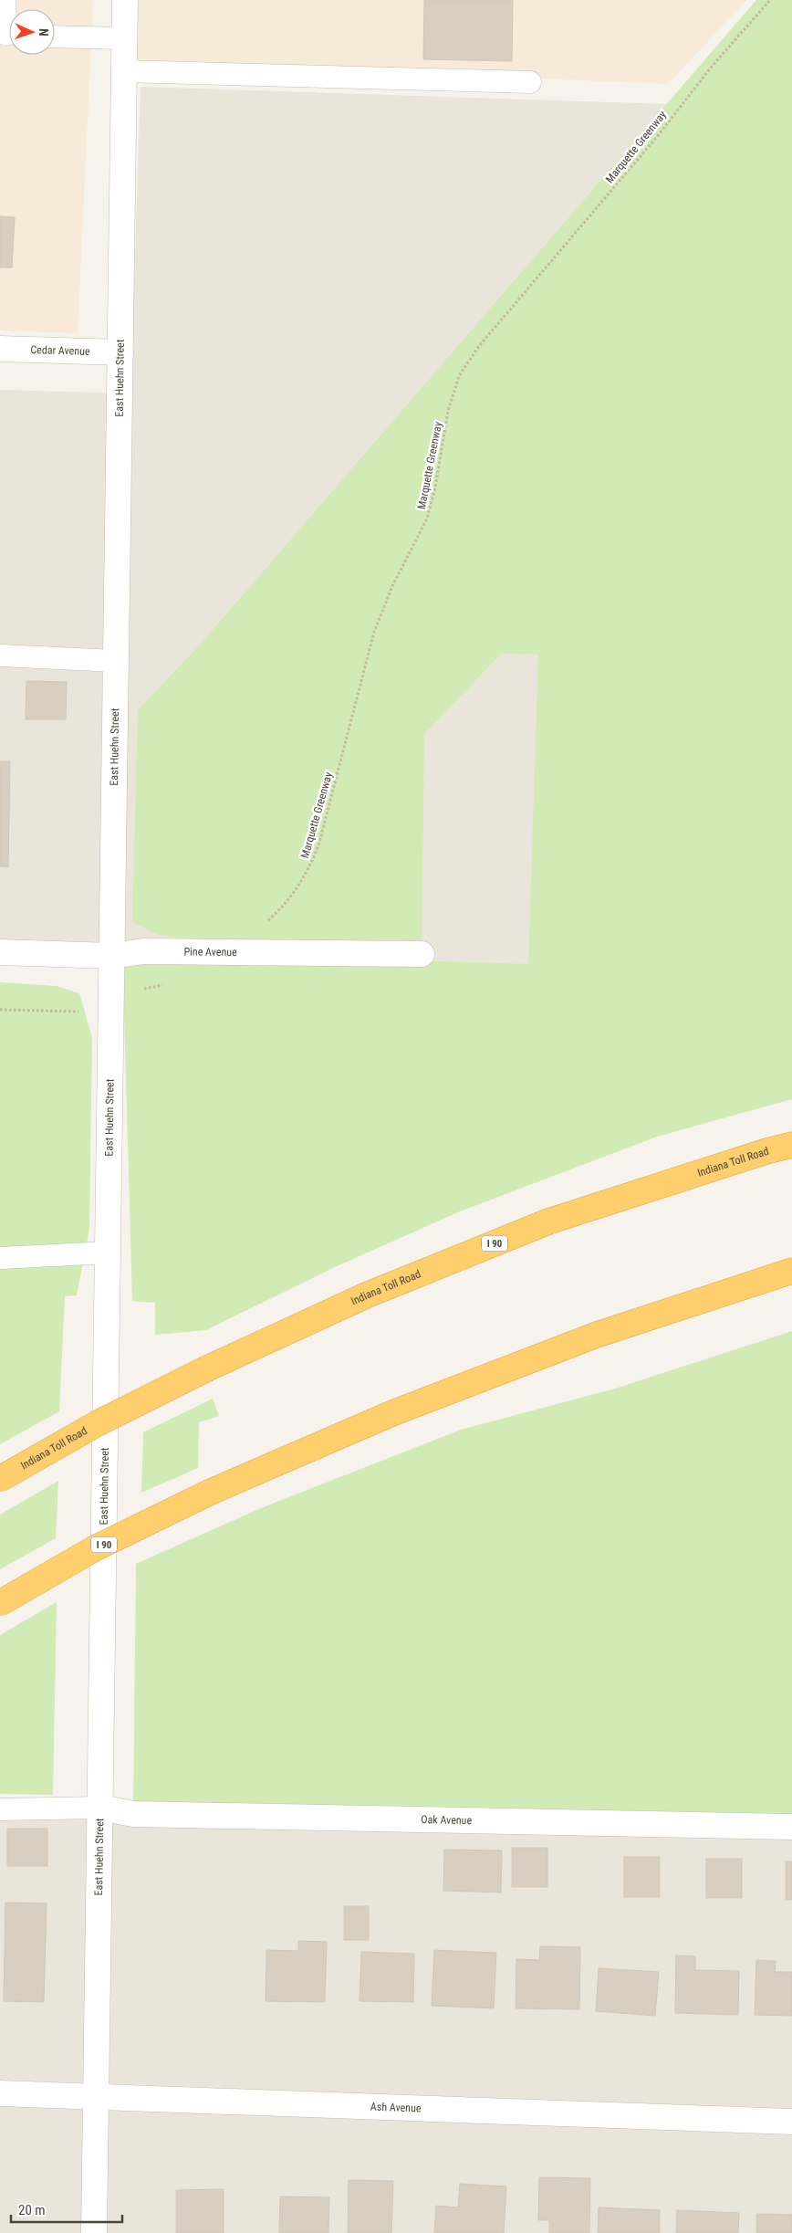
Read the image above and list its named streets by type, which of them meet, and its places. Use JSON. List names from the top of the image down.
{
  "streets": {
    "highway": ["Indiana Toll Road", "I 90"],
    "street": [
      "Cedar Avenue",
      "East Huehn Street",
      "Pine Avenue",
      "Oak Avenue",
      "Ash Avenue"
    ],
    "path": ["Marquette Greenway"]
  },
  "crossings": [
    ["Cedar Avenue", "East Huehn Street"],
    ["East Huehn Street", "Pine Avenue"],
    ["East Huehn Street", "Oak Avenue"],
    ["East Huehn Street", "Ash Avenue"]
  ],
  "scale_bar": "20 m",
  "north": "right"
}
